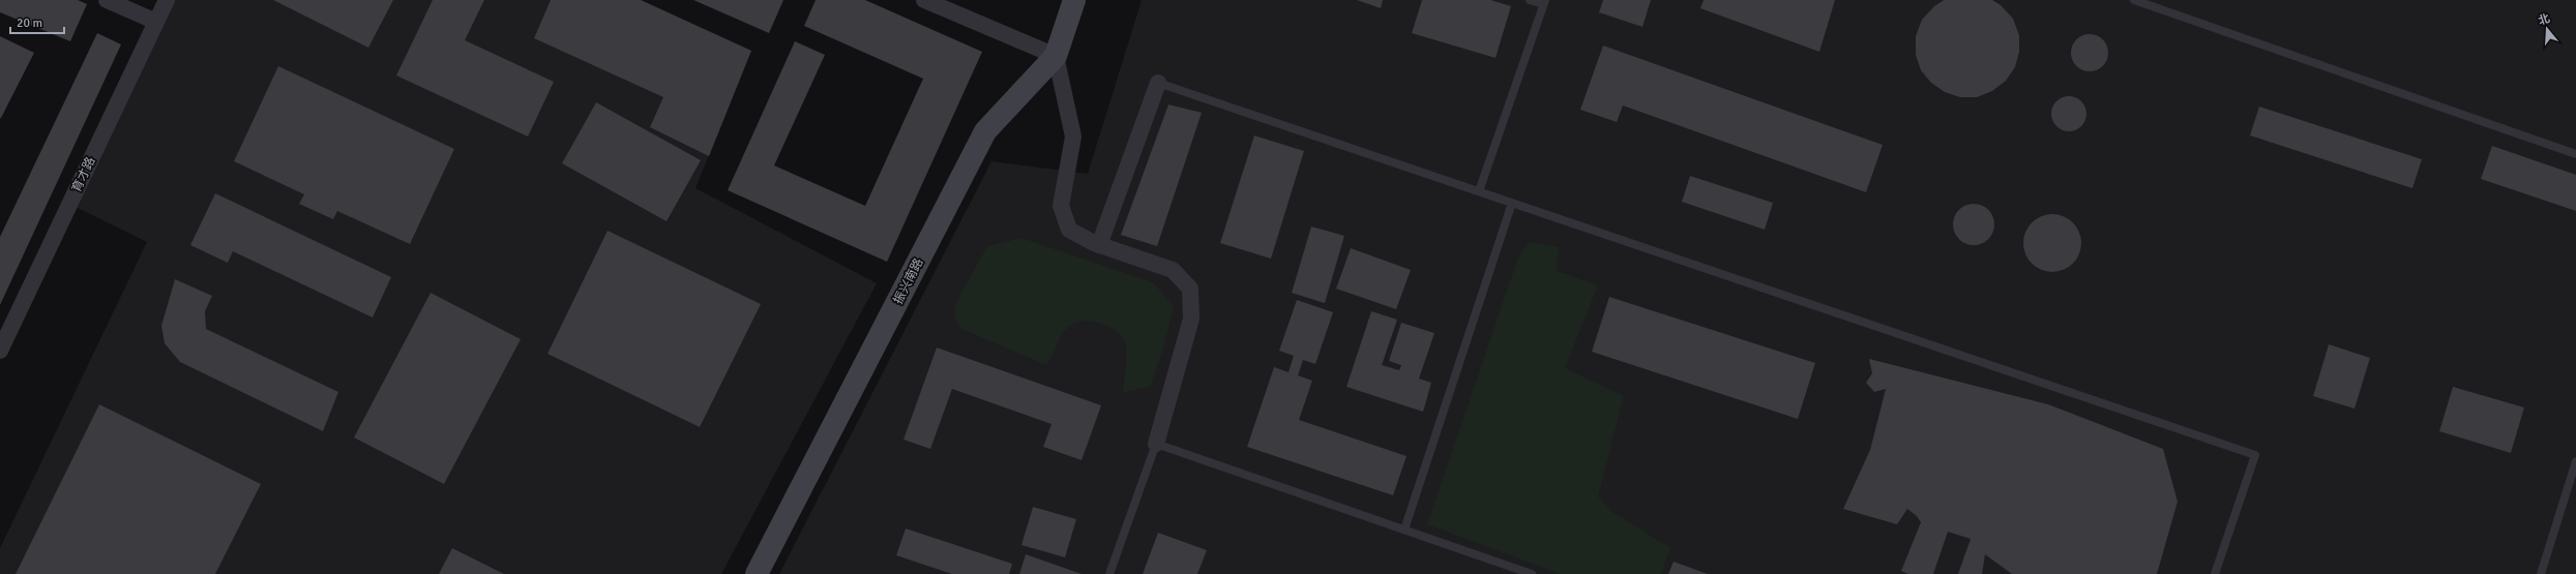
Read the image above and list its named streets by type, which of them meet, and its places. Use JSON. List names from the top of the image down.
{
  "streets": {
    "main road": ["振兴南路"],
    "street": ["育才路"]
  },
  "scale_bar": "20 m",
  "north": "top"
}
